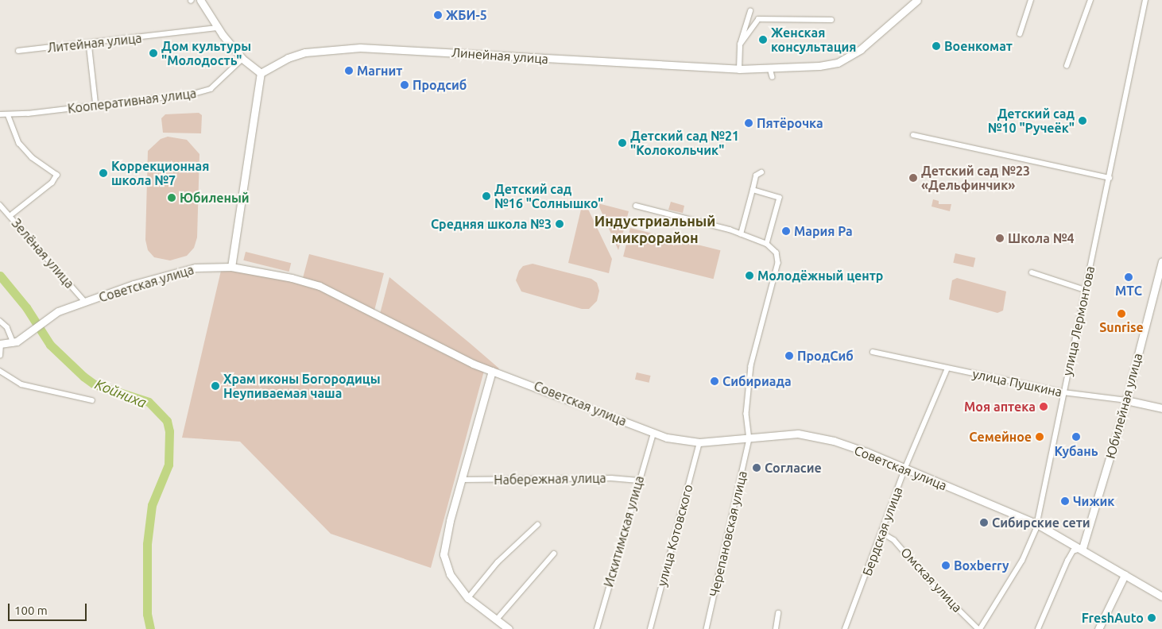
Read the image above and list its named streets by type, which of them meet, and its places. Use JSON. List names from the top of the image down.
{
  "streets": {
    "main road": [
      "Линейная улица",
      "Советская улица",
      "улица Пушкина",
      "Юбилейная улица"
    ],
    "street": [
      "Литейная улица",
      "Кооперативная улица",
      "Зелёная улица",
      "улица Лермонтова",
      "Набережная улица",
      "Искитимская улица",
      "Бердская улица",
      "Черепановская улица",
      "улица Котовского",
      "Омская улица"
    ]
  },
  "crossings": [
    ["Зелёная улица", "Советская улица"],
    ["Советская улица", "улица Лермонтова"],
    ["Советская улица", "Юбилейная улица"],
    ["Советская улица", "Искитимская улица"],
    ["Советская улица", "Бердская улица"],
    ["Советская улица", "Черепановская улица"],
    ["Советская улица", "улица Котовского"],
    ["улица Лермонтова", "улица Пушкина"],
    ["улица Лермонтова", "Омская улица"],
    ["улица Пушкина", "Юбилейная улица"],
    ["улица Пушкина", "Бердская улица"],
    ["Набережная улица", "Искитимская улица"],
    ["Бердская улица", "Омская улица"]
  ],
  "districts": ["Индустриальный микрорайон"],
  "water": ["Койниха"],
  "places": [
    "ЖБИ-5",
    "Женская консультация",
    "Военкомат",
    "Дом культуры \"Молодость\"",
    "Магнит",
    "Продсиб",
    "Детский сад №10 \"Ручеёк\"",
    "Пятёрочка",
    "Детский сад №21 \"Колокольчик\"",
    "Коррекционная школа №7",
    "Детский сад №23 «Дельфинчик»",
    "Детский сад №16 \"Солнышко\"",
    "Юбиленый",
    "Средняя школа №3",
    "Мария Ра",
    "Школа №4",
    "Молодёжный центр",
    "МТС",
    "Sunrise",
    "ПродСиб",
    "Сибириада",
    "Храм иконы Богородицы Неупиваемая чаша",
    "Моя аптека",
    "Семейное",
    "Кубань",
    "Согласие",
    "Чижик",
    "Сибирские сети",
    "Boxberry",
    "FreshAuto"
  ],
  "scale_bar": "100 m"
}
